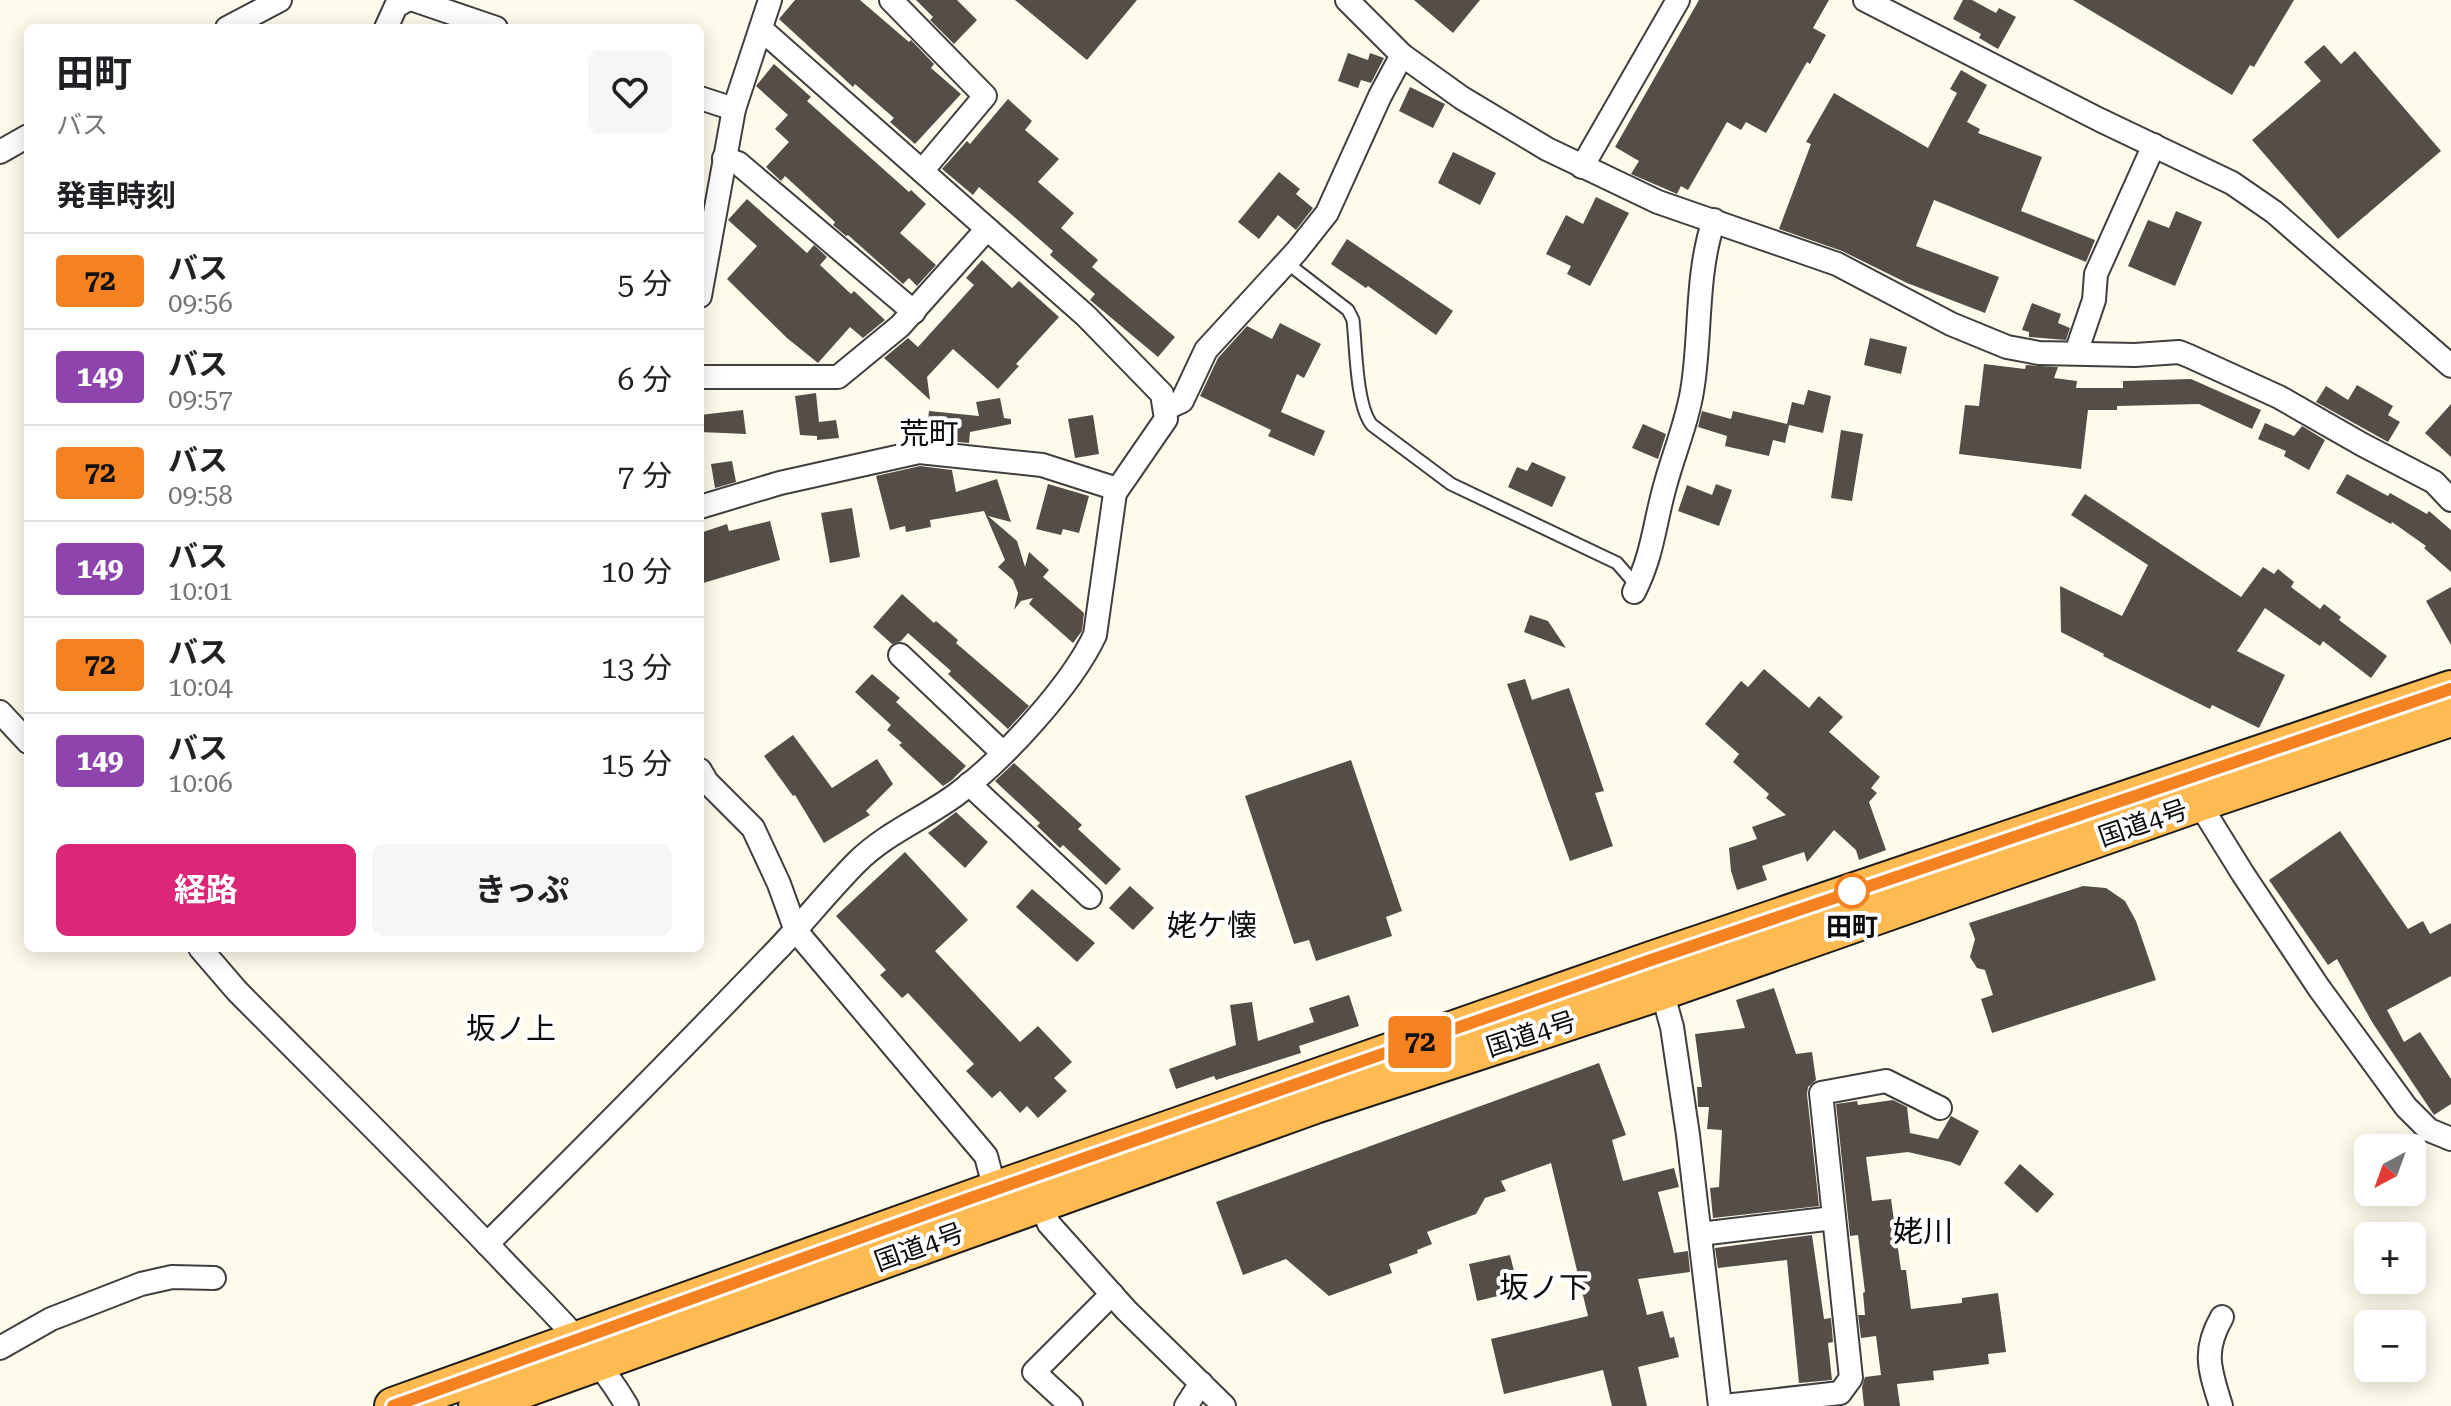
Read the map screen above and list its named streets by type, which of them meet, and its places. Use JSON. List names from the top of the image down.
{
  "streets": {
    "highway": ["国道4号"]
  },
  "districts": [
    "荒町",
    "姥ケ懐",
    "坂ノ上",
    "姥川",
    "坂ノ下"
  ],
  "places": ["田町"],
  "lines": ["bus line 72"],
  "north": "bottom left",
  "page": {
    "on_map": "72",
    "heading": [
      ["田町", "バス"],
      "発車時刻"
    ],
    "list": [
      {
        "mark": "72",
        "name": "バス",
        "note": "09:56",
        "value": "5 分"
      },
      {
        "mark": "149",
        "name": "バス",
        "note": "09:57",
        "value": "6 分"
      },
      {
        "mark": "72",
        "name": "バス",
        "note": "09:58",
        "value": "7 分"
      },
      {
        "mark": "149",
        "name": "バス",
        "note": "10:01",
        "value": "10 分"
      },
      {
        "mark": "72",
        "name": "バス",
        "note": "10:04",
        "value": "13 分"
      },
      {
        "mark": "149",
        "name": "バス",
        "note": "10:06",
        "value": "15 分"
      }
    ],
    "buttons": ["経路", "きっぷ"],
    "map_buttons": ["+", "−"]
  }
}
